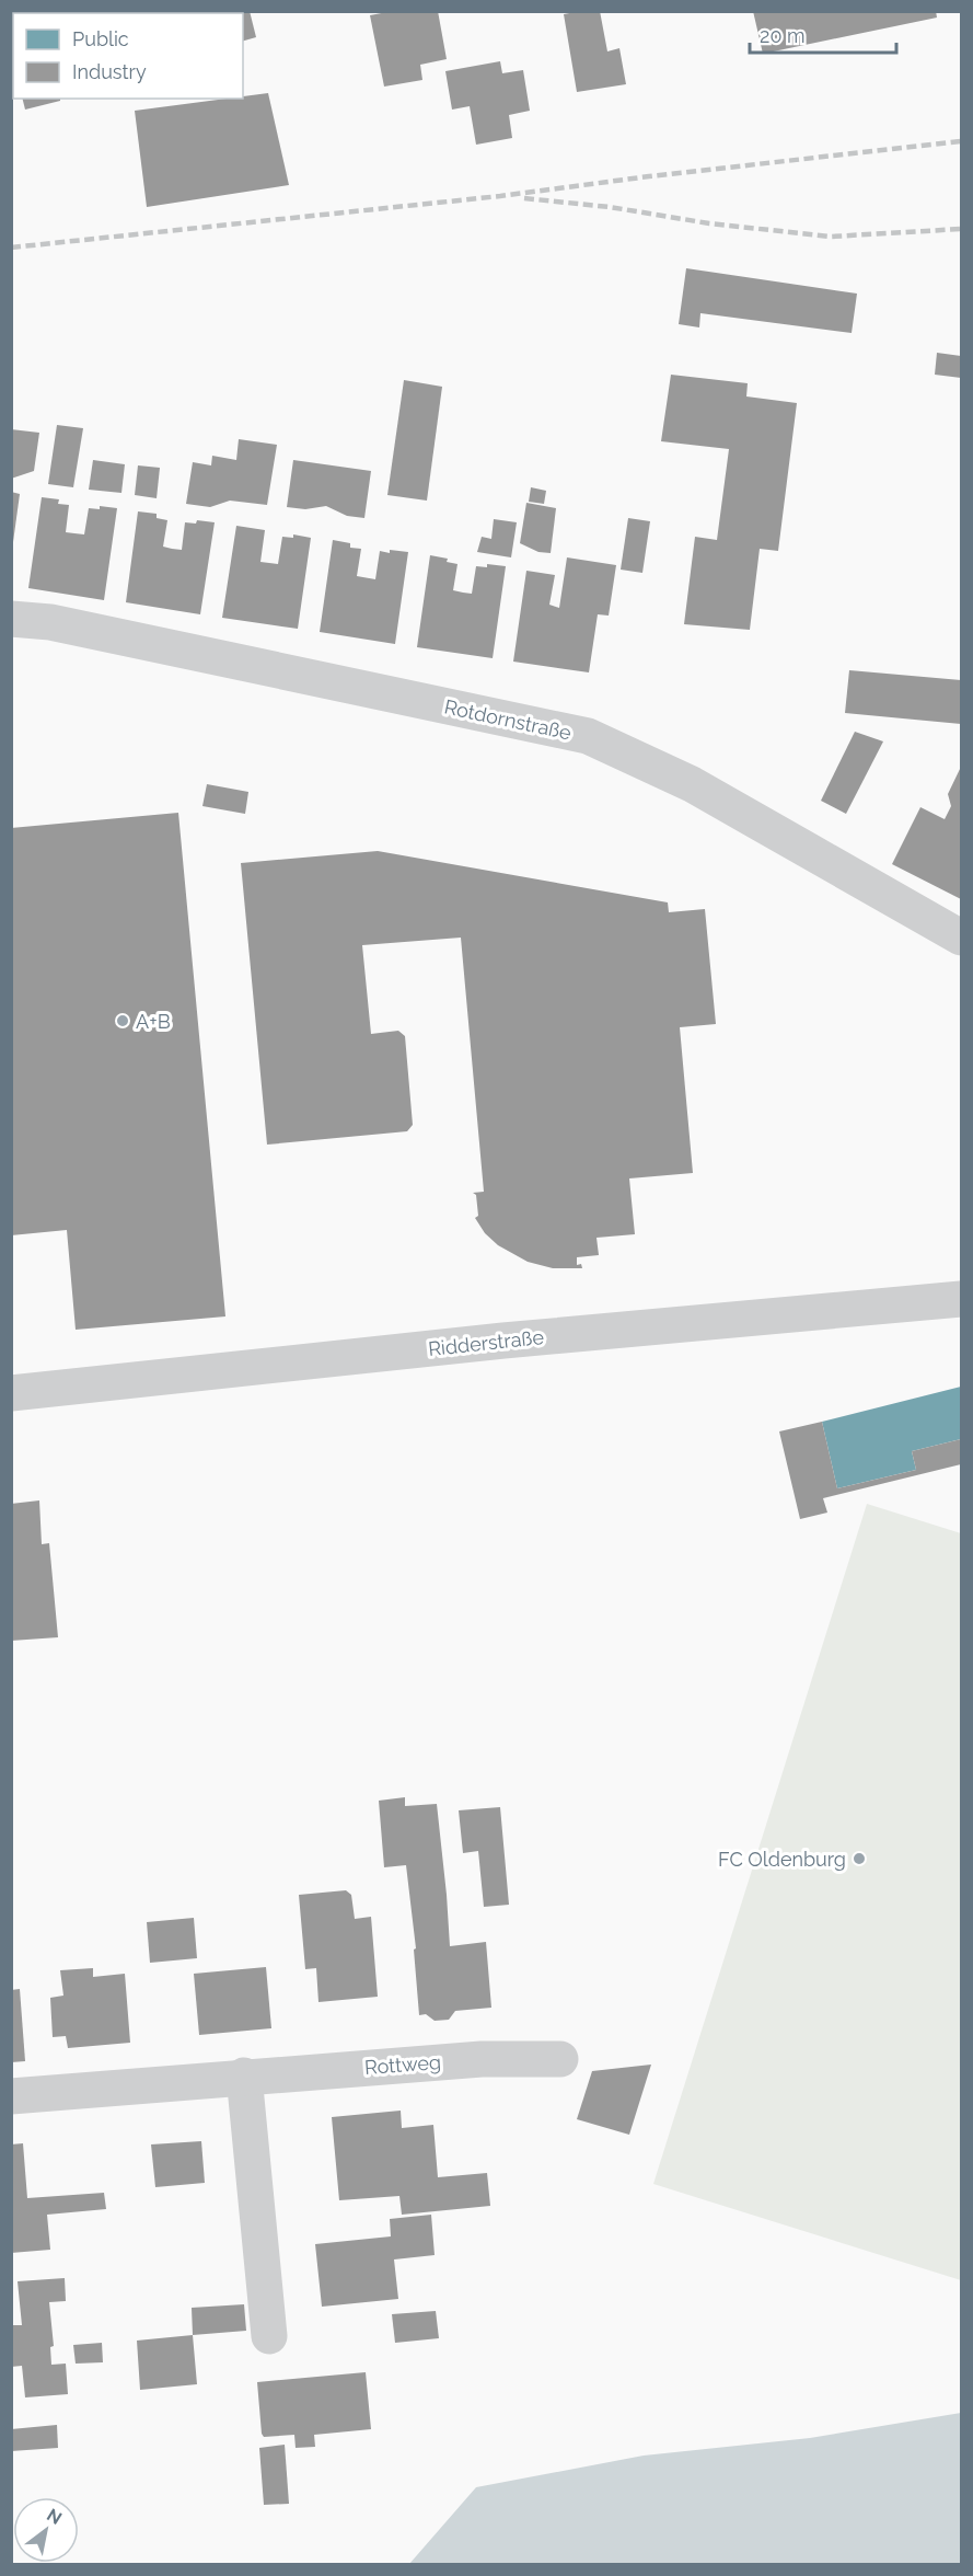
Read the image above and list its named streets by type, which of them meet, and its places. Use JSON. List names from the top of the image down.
{
  "streets": {
    "street": ["Rotdornstraße", "Ridderstraße", "Rottweg"]
  },
  "places": ["A+B", "FC Oldenburg"],
  "legend": ["Public", "Industry"],
  "scale_bar": "20 m",
  "north": "top right"
}
